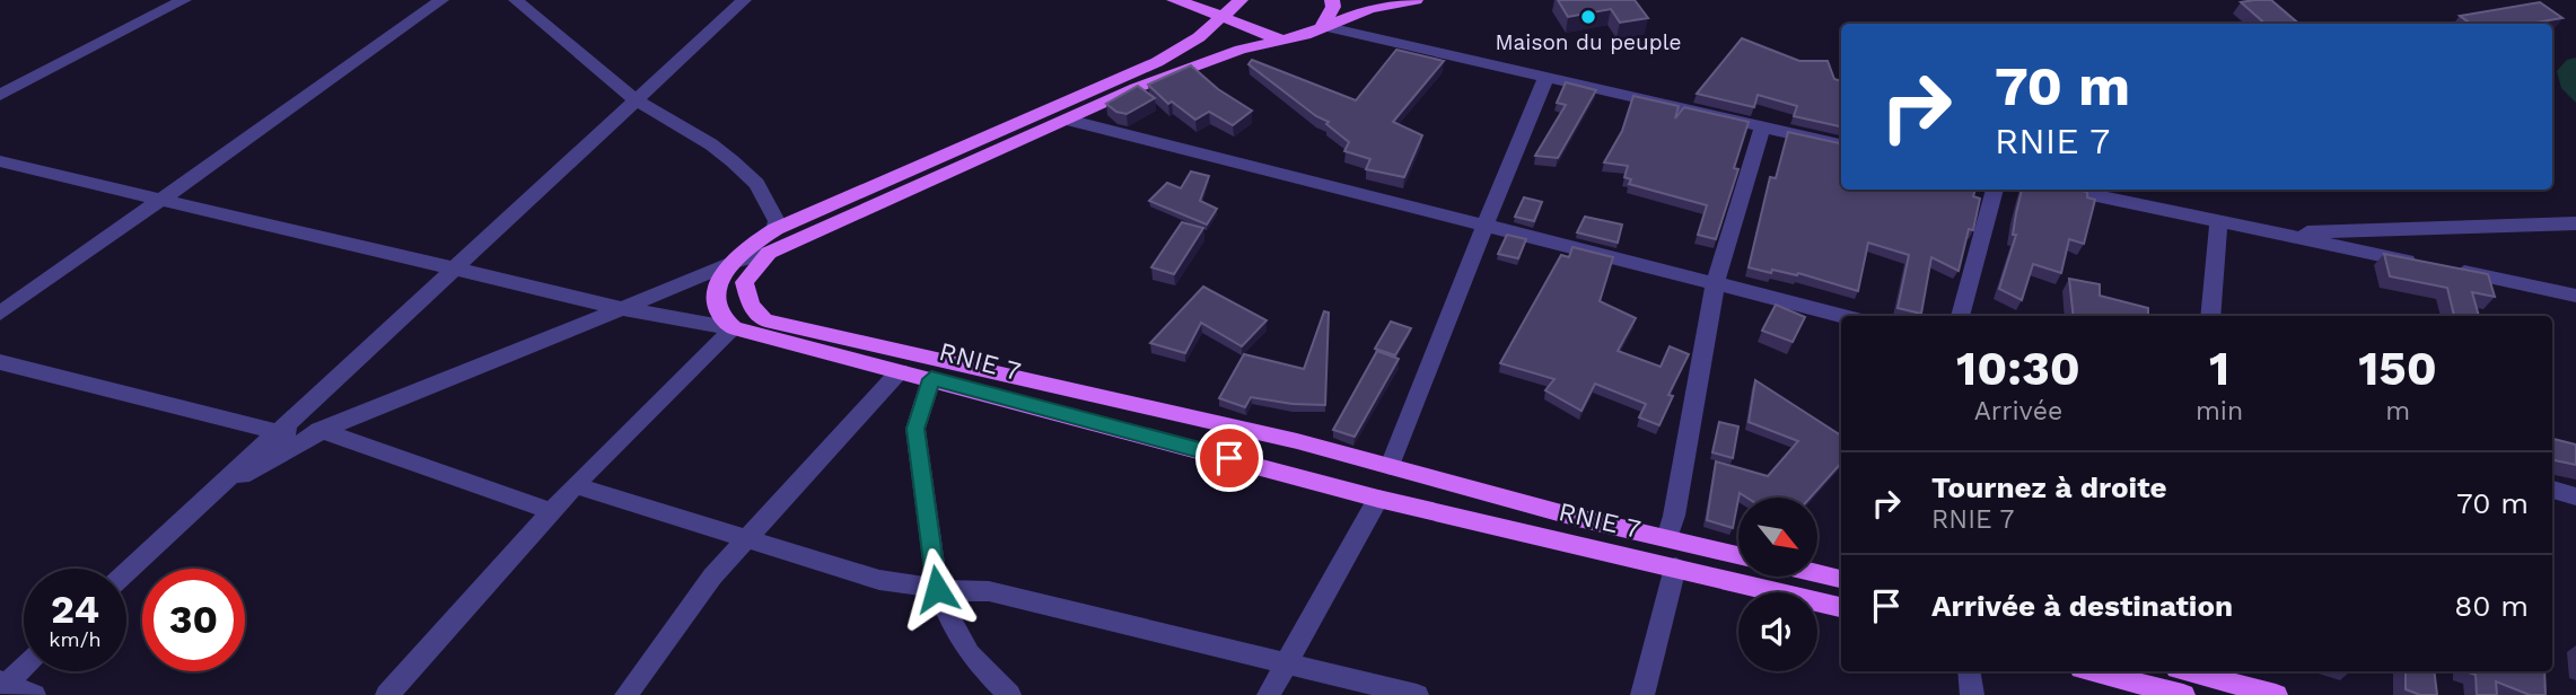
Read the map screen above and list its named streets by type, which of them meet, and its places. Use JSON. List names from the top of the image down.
{
  "streets": {
    "main road": ["RNIE 7"]
  },
  "places": ["Maison du peuple"],
  "north": "bottom right",
  "page": {
    "turn": ["70 m", "RNIE 7"],
    "eta": [
      "10:30",
      "Arrivée",
      "1",
      "min",
      "150",
      "m"
    ],
    "list": [
      {
        "name": "Tournez à droite",
        "note": "RNIE 7",
        "value": "70 m"
      },
      {
        "name": "Arrivée à destination",
        "value": "80 m"
      }
    ],
    "speed": "24 km/h",
    "limit": "30"
  }
}
